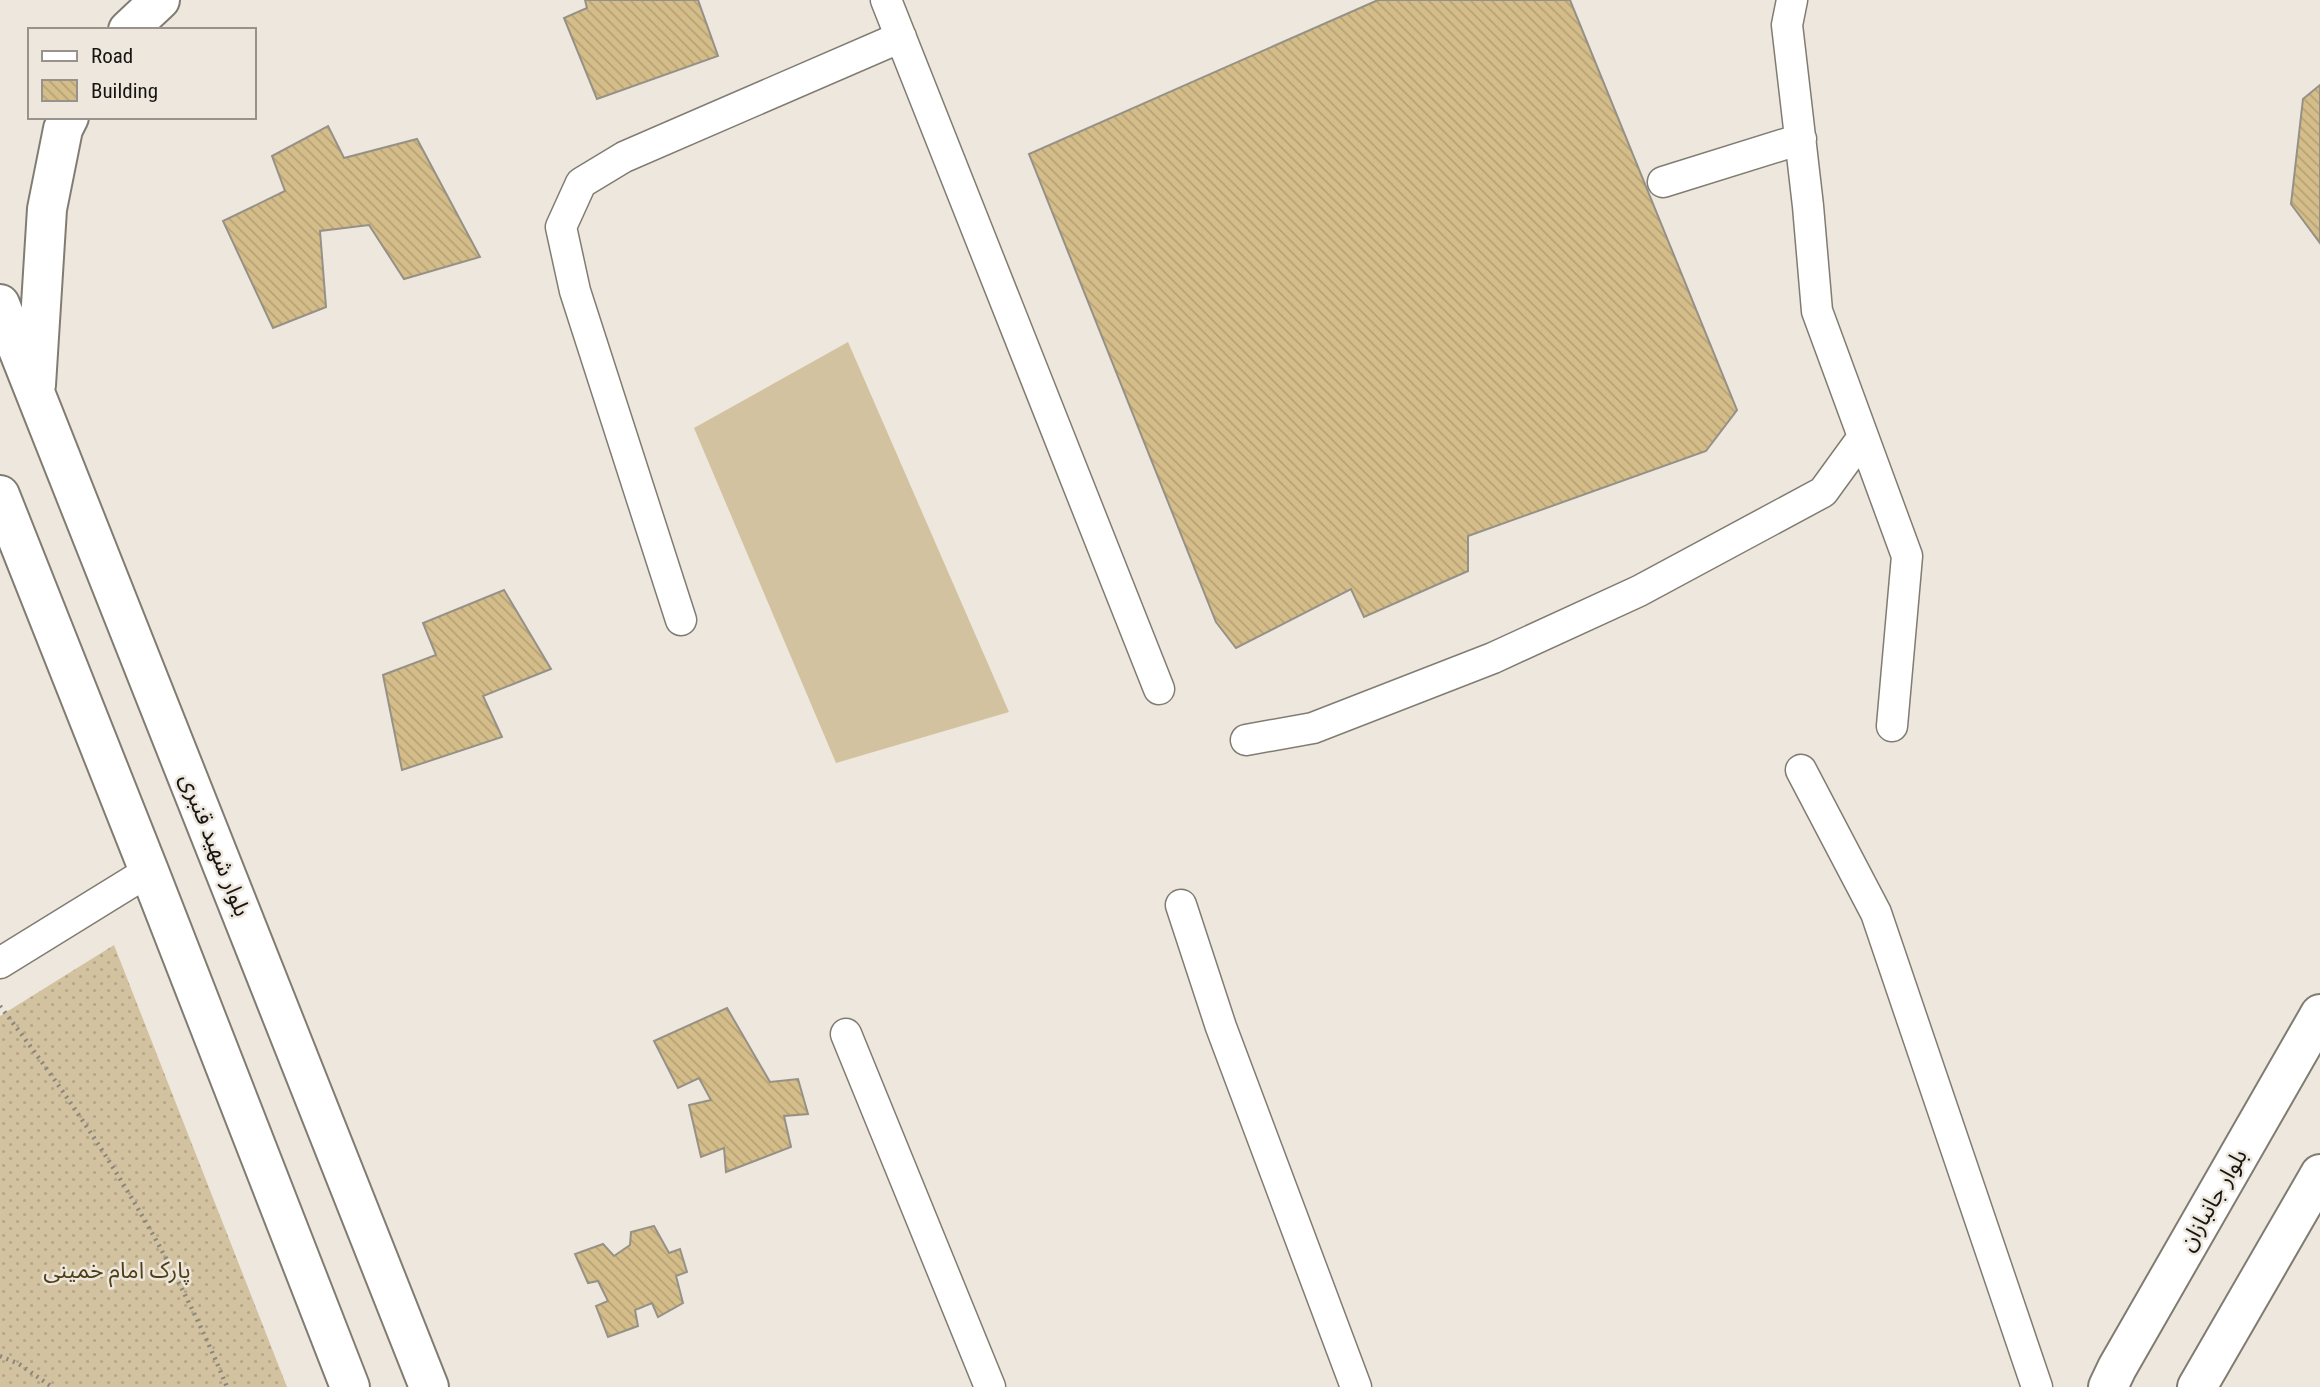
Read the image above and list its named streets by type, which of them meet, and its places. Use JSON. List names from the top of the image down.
{
  "streets": {
    "main road": ["بلوار شهید قنبری", "بلوار جانبازان"]
  },
  "parks": ["پارک امام خمینی"],
  "legend": ["Road", "Building"]
}
